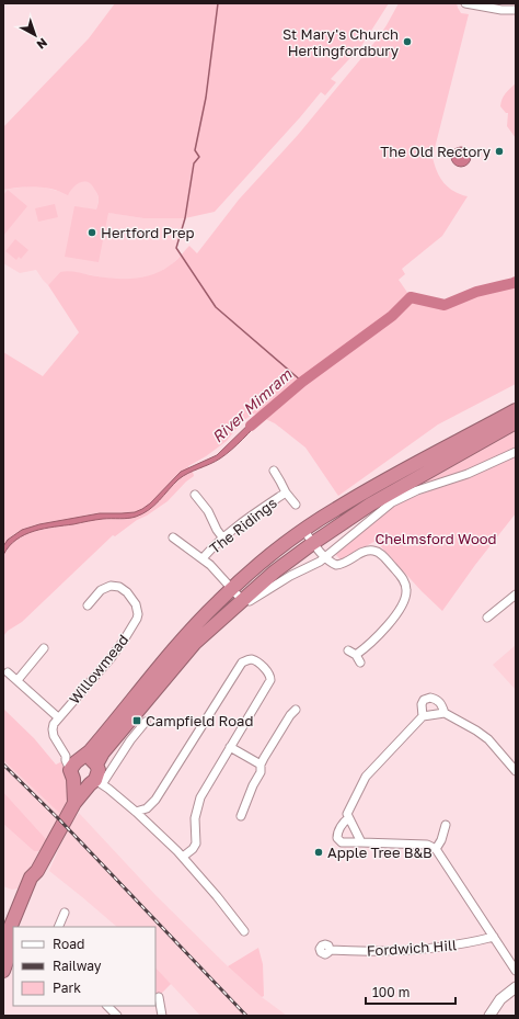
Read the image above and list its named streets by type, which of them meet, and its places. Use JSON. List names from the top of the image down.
{
  "streets": {
    "street": ["The Ridings", "Willowmead", "Fordwich Hill"]
  },
  "water": ["River Mimram"],
  "parks": ["Chelmsford Wood"],
  "places": {
    "other": [
      "St Mary's Church Hertingfordbury",
      "The Old Rectory",
      "Hertford Prep",
      "Apple Tree B&B"
    ],
    "transit": ["Campfield Road"]
  },
  "legend": ["Road", "Railway", "Park"],
  "scale_bar": "100 m",
  "north": "bottom right"
}
